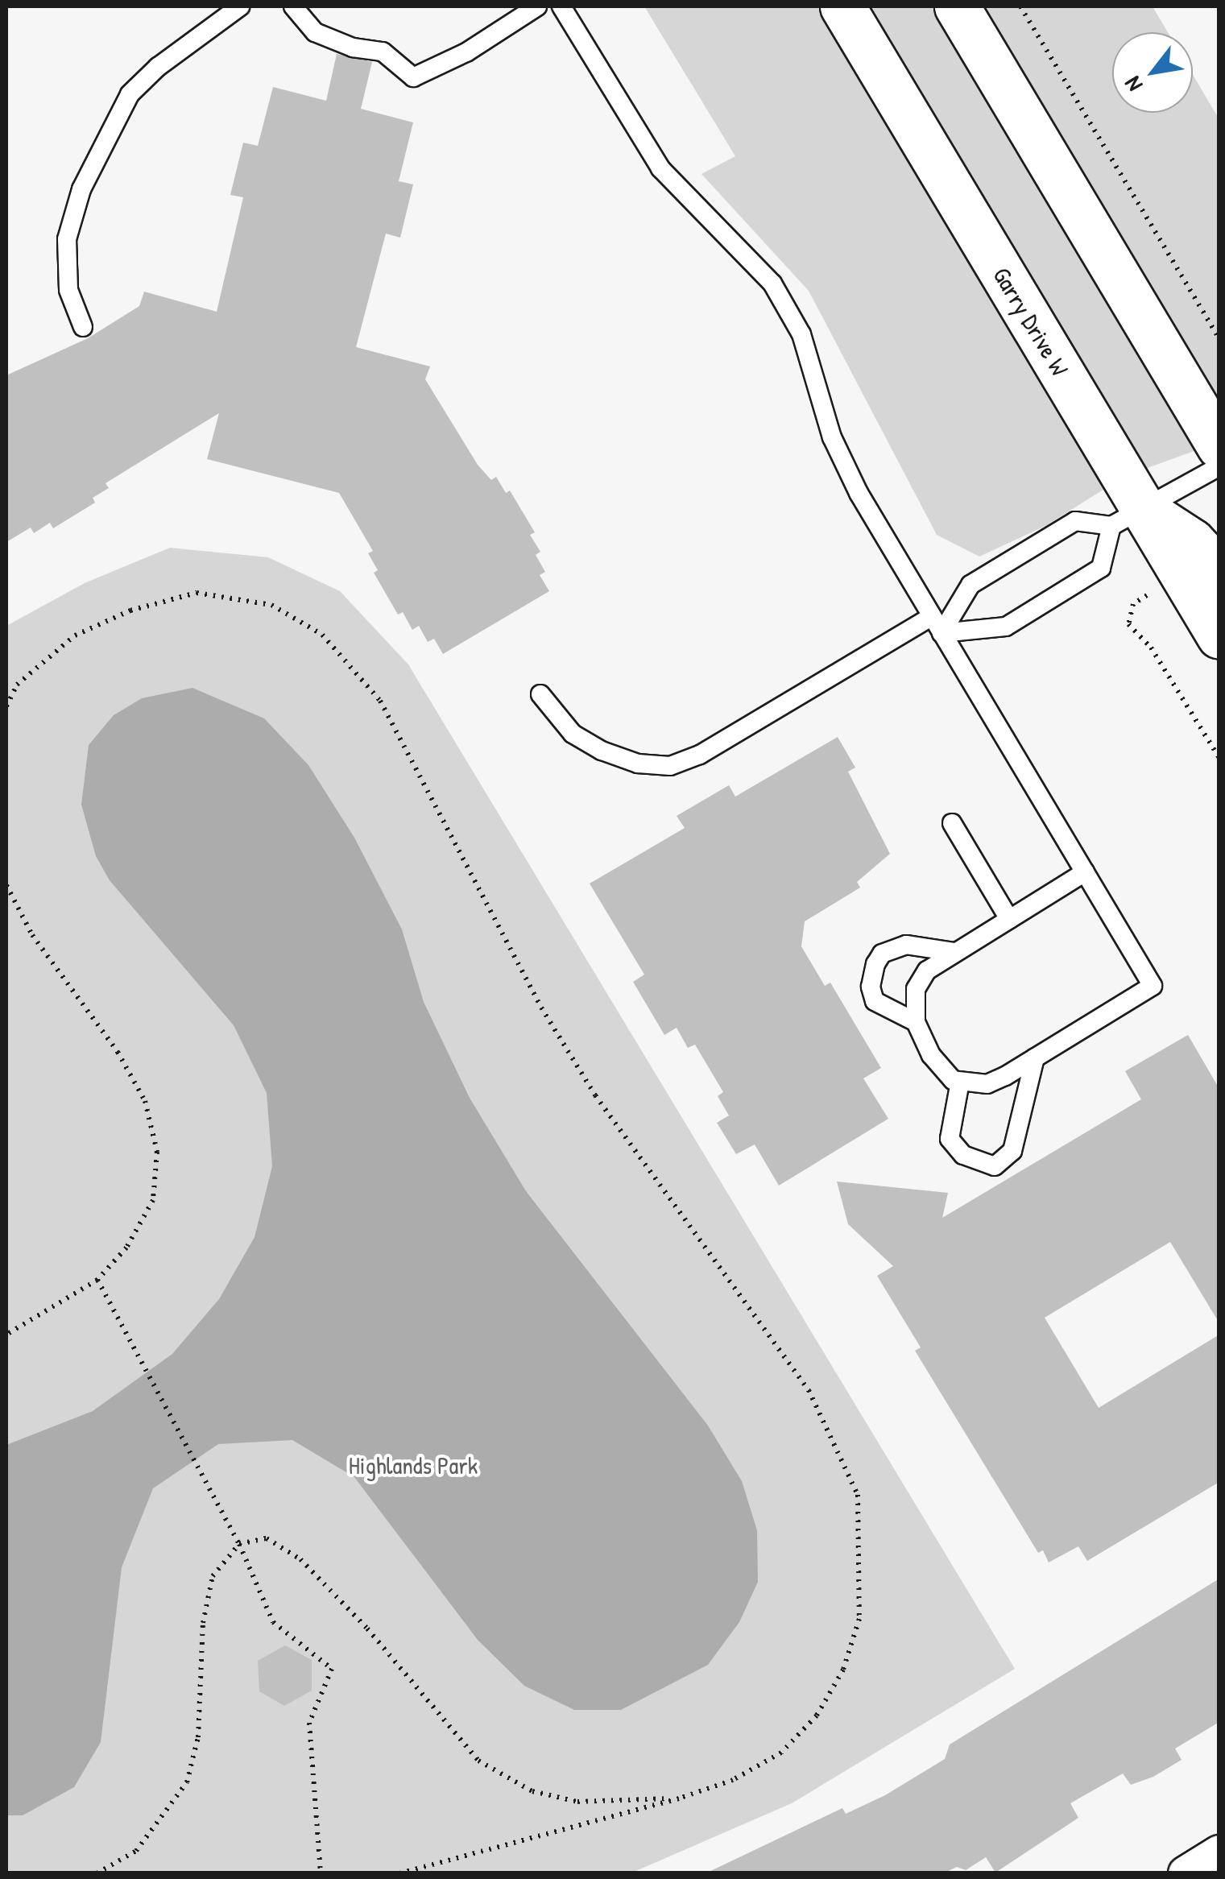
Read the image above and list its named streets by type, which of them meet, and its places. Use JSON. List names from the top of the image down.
{
  "streets": {
    "main road": ["Garry Drive W"]
  },
  "parks": ["Highlands Park"],
  "north": "bottom left"
}
